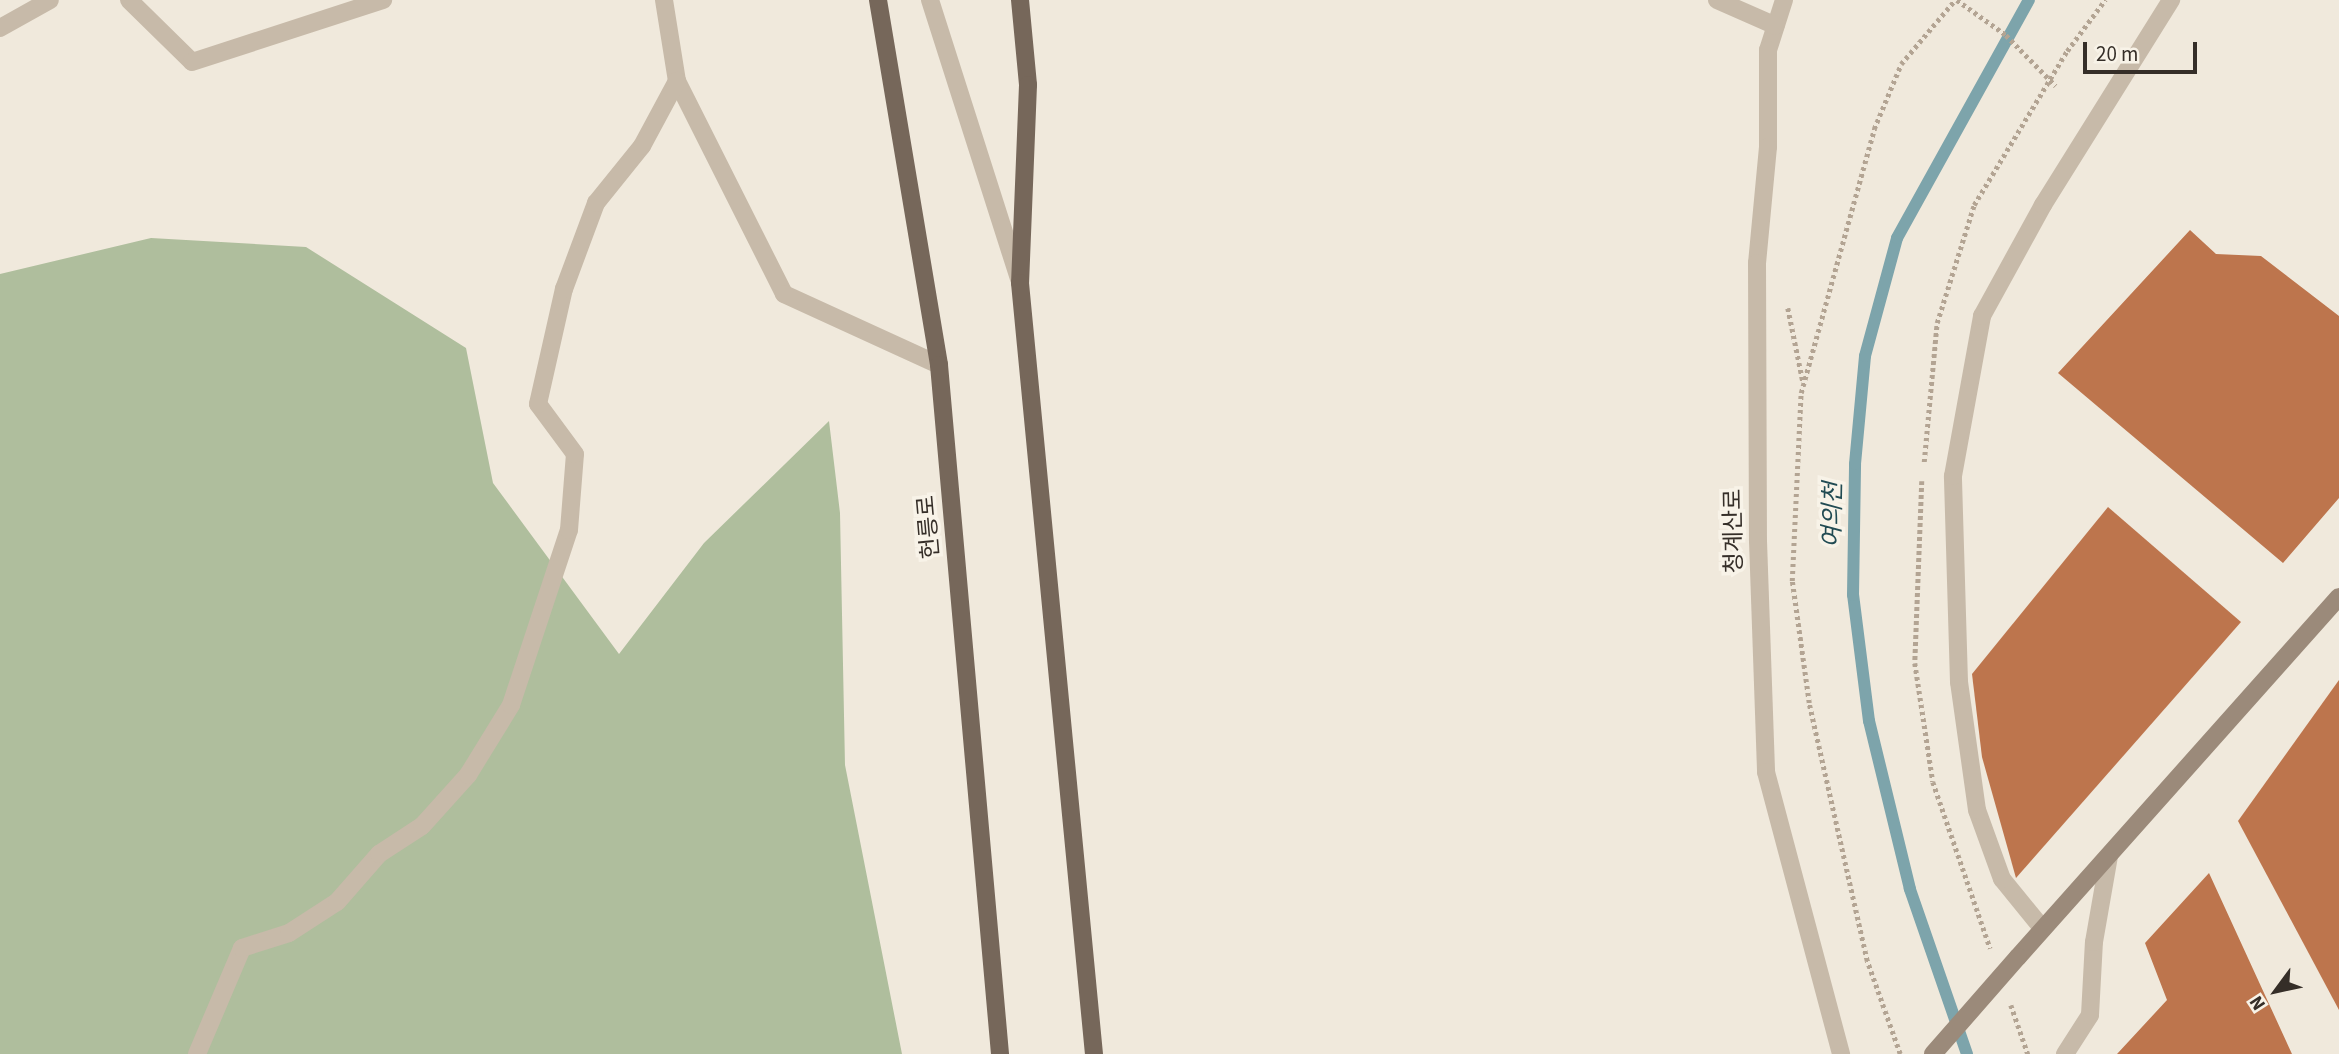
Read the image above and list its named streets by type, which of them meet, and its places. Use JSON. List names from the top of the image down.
{
  "streets": {
    "main road": ["헌릉로"],
    "street": ["청계산로"]
  },
  "water": ["여의천"],
  "scale_bar": "20 m",
  "north": "bottom left"
}
